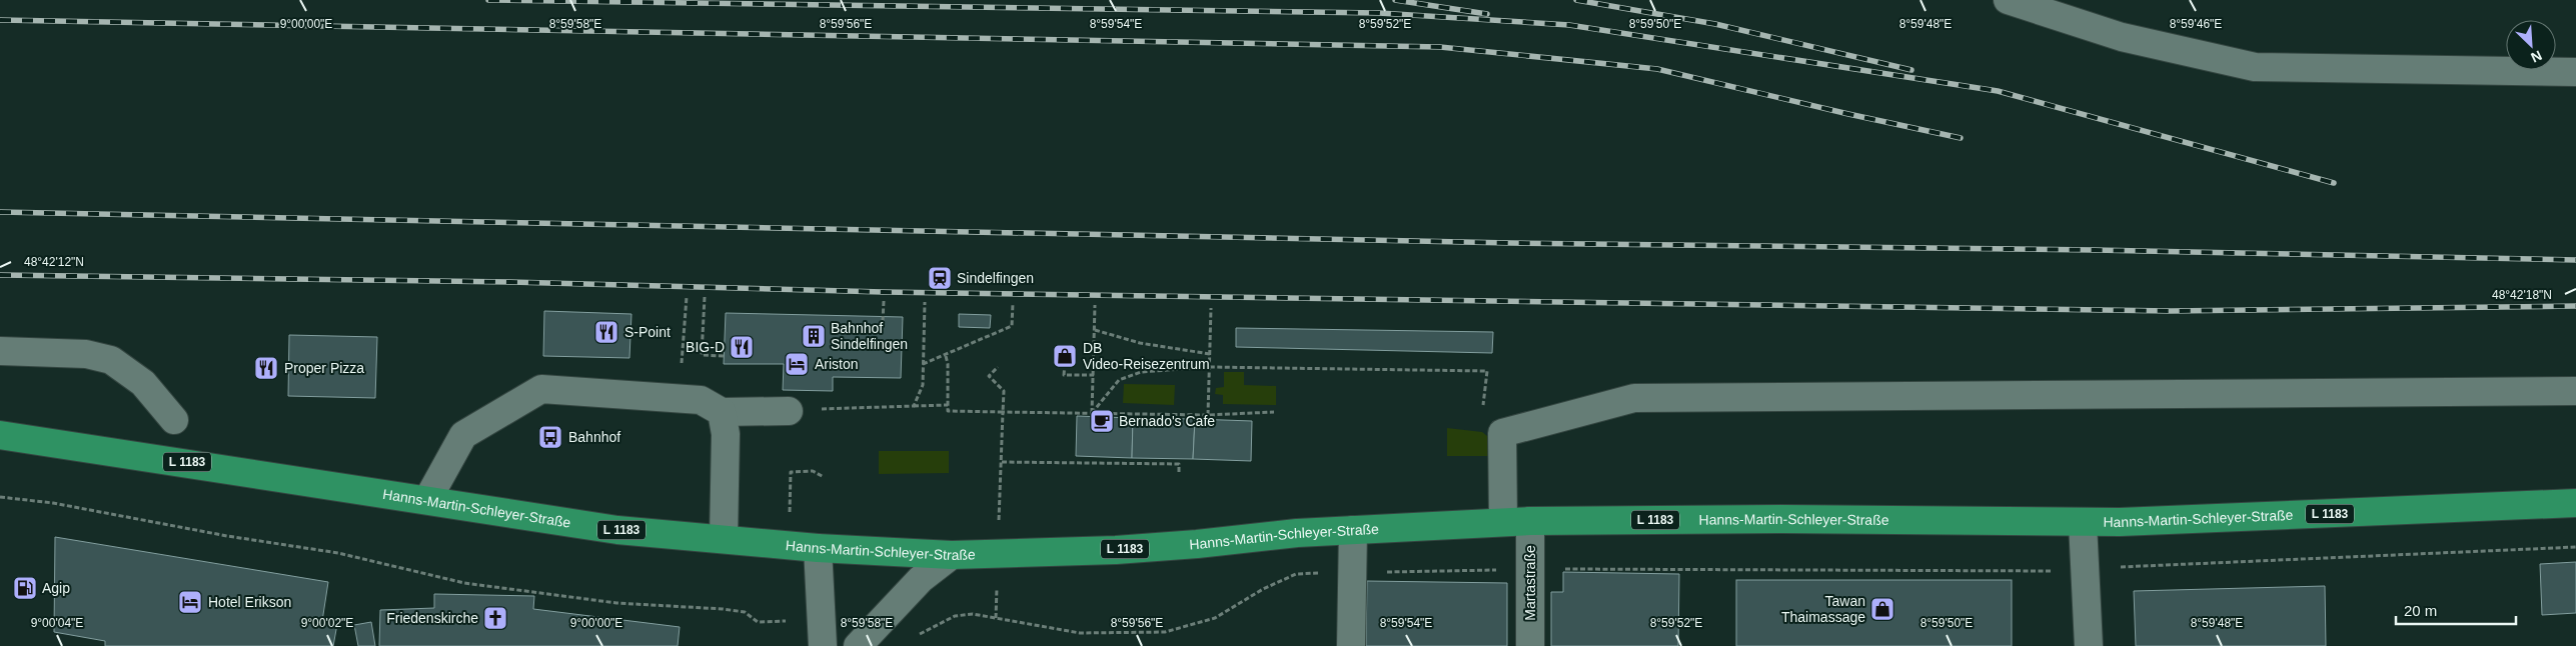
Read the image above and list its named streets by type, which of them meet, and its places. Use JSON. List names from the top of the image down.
{
  "streets": {
    "main road": ["L 1183", "Hanns-Martin-Schleyer-Straße"],
    "street": ["Martastraße"]
  },
  "crossings": [
    ["Hanns-Martin-Schleyer-Straße", "Martastraße"]
  ],
  "places": {
    "station": ["Sindelfingen"],
    "restaurant": ["S-Point", "BIG-D", "Proper Pizza"],
    "building": ["Bahnhof Sindelfingen"],
    "shop": ["DB Video-Reisezentrum", "Tawan Thaimassage"],
    "hotel": ["Ariston", "Hotel Erikson"],
    "cafe": ["Bernado's Cafe"],
    "bus stop": ["Bahnhof"],
    "fuel station": ["Agip"],
    "church": ["Friedenskirche"]
  },
  "scale_bar": "20 m",
  "north": "bottom right",
  "coordinates": [
    "9°00'00\"E",
    "8°59'58\"E",
    "8°59'56\"E",
    "8°59'54\"E",
    "8°59'52\"E",
    "8°59'50\"E",
    "8°59'48\"E",
    "8°59'46\"E",
    "48°42'12\"N",
    "48°42'18\"N",
    "9°00'04\"E",
    "9°00'02\"E"
  ]
}
